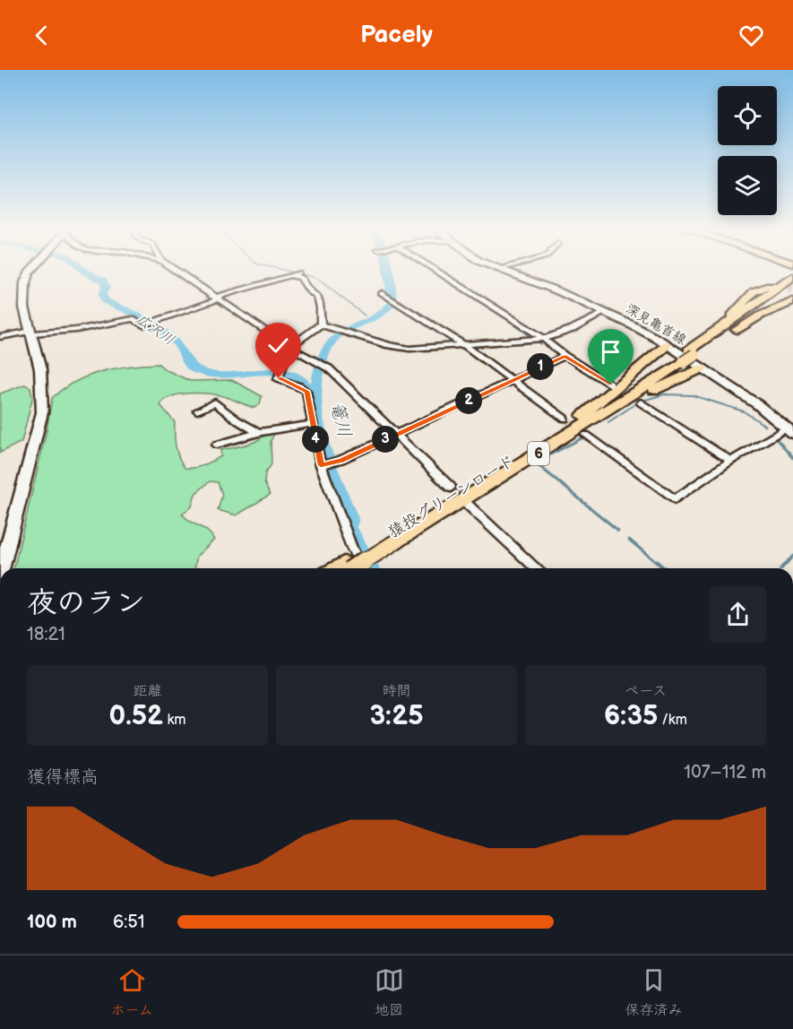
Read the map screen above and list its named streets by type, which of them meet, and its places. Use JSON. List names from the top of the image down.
{
  "streets": {
    "main road": ["6", "猿投グリーンロード"],
    "street": ["深見亀首線"]
  },
  "water": ["広沢川", "篭川"],
  "page": {
    "header": "Pacely",
    "pins": [
      "1",
      "2",
      "3",
      "4"
    ],
    "heading": ["夜のラン", "18:21"],
    "stats": [
      ["距離", "0.52 km"],
      ["時間", "3:25"],
      ["ペース", "6:35 /km"]
    ],
    "chart": ["獲得標高", "107–112 m"],
    "list": [
      {
        "name": "100 m",
        "note": "6:51"
      }
    ],
    "tabs": ["ホーム", "地図", "保存済み"]
  }
}
